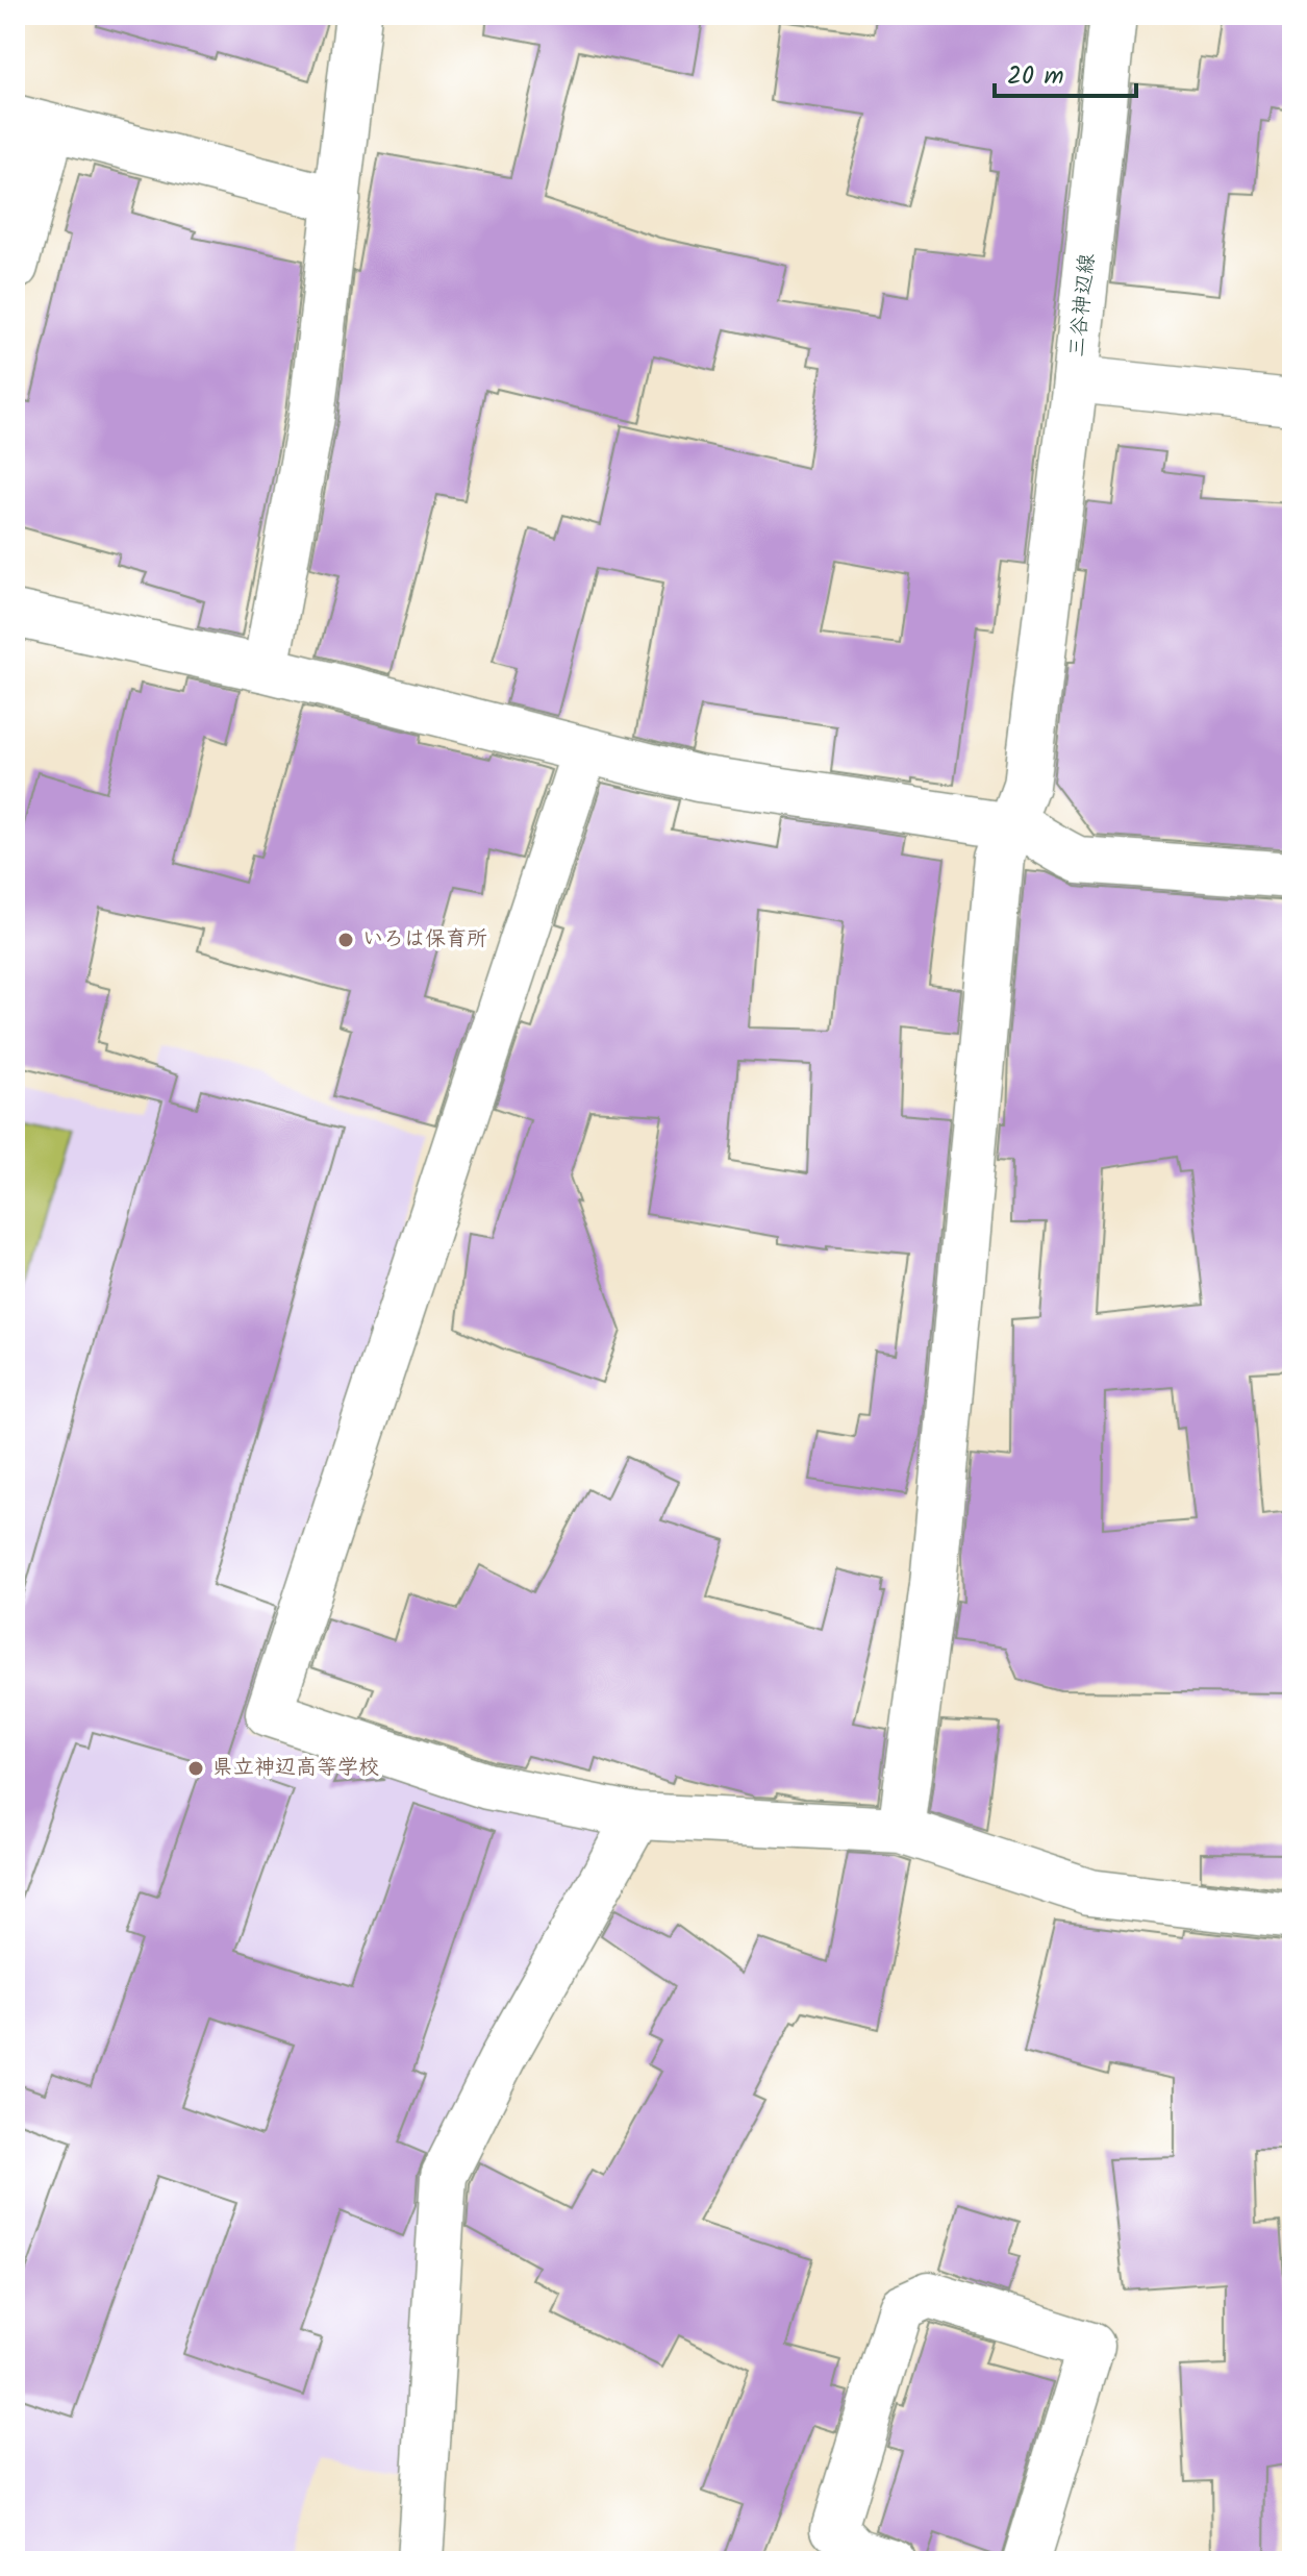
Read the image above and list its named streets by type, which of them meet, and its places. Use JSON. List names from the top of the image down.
{
  "streets": {
    "street": ["三谷神辺線"]
  },
  "places": ["いろは保育所", "県立神辺高等学校"],
  "scale_bar": "20 m"
}
